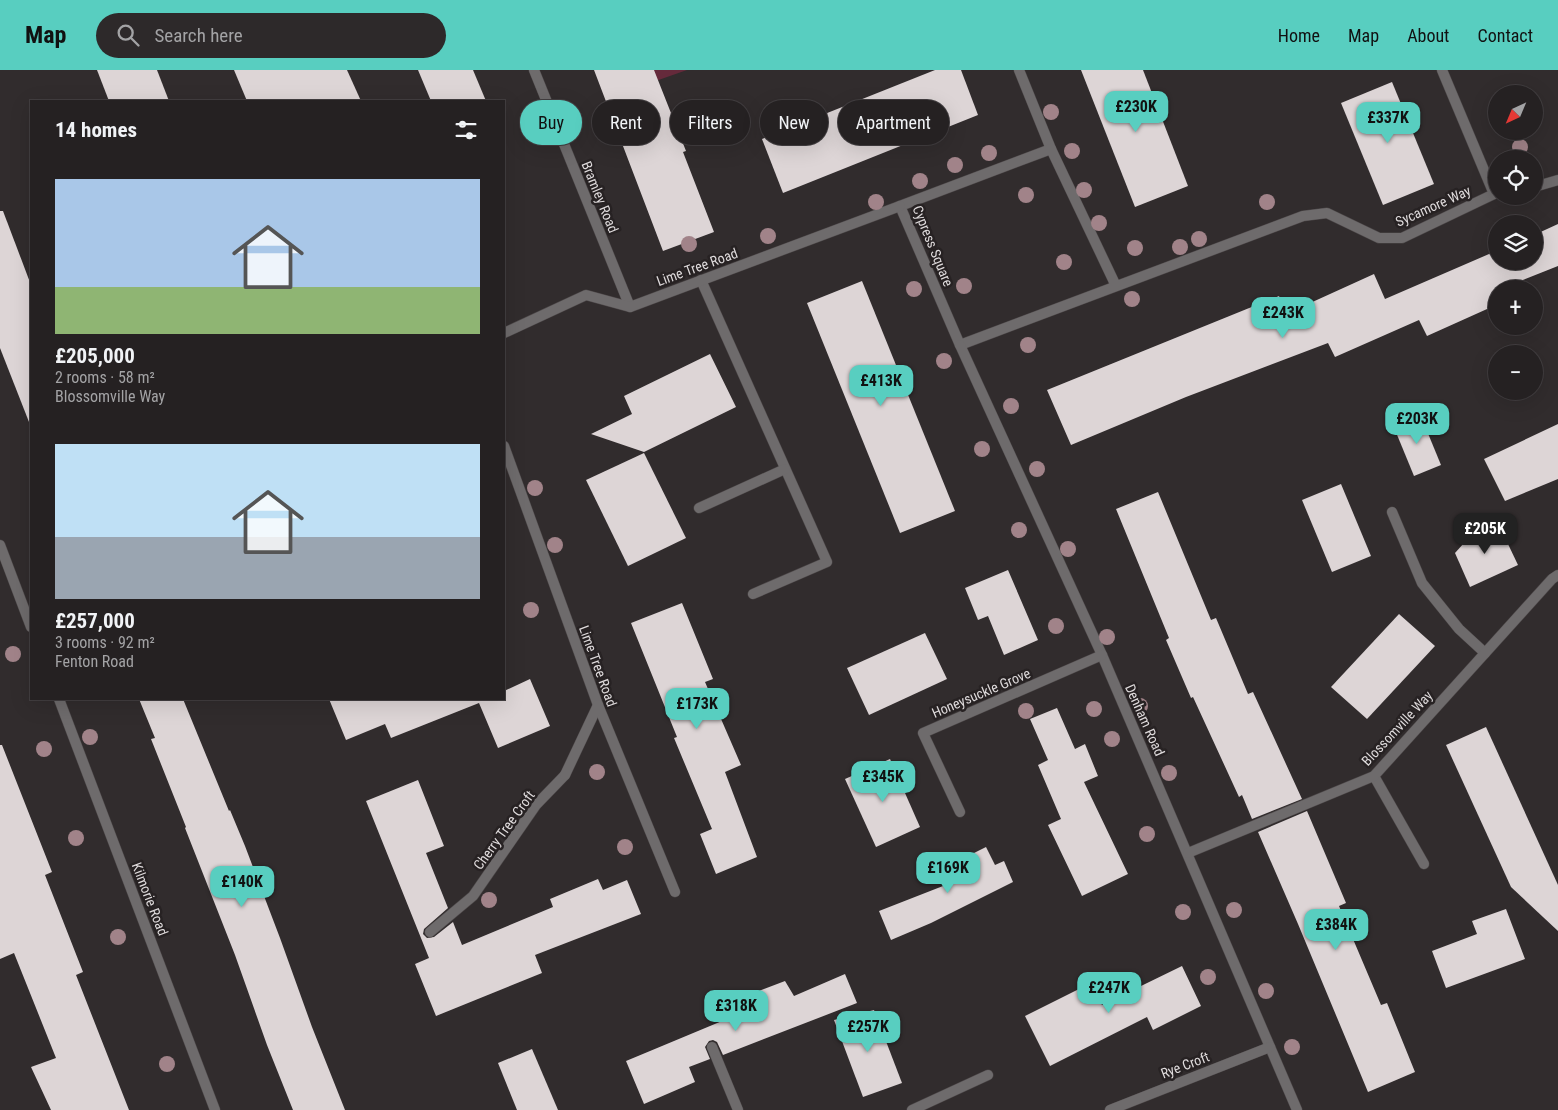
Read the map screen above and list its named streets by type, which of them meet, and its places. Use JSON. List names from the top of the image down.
{
  "streets": {
    "street": [
      "Bramley Road",
      "Sycamore Way",
      "Cypress Square",
      "Lime Tree Road",
      "Honeysuckle Grove",
      "Denham Road",
      "Blossomville Way",
      "Cherry Tree Croft",
      "Kilmorie Road",
      "Rye Croft"
    ]
  },
  "crossings": [
    ["Bramley Road", "Lime Tree Road"],
    ["Cypress Square", "Lime Tree Road"],
    ["Cypress Square", "Denham Road"],
    ["Lime Tree Road", "Cherry Tree Croft"],
    ["Honeysuckle Grove", "Denham Road"],
    ["Denham Road", "Blossomville Way"],
    ["Denham Road", "Rye Croft"]
  ],
  "north": "bottom left",
  "page": {
    "header": "Map",
    "search": "Search here",
    "nav": [
      "Home",
      "Map",
      "About",
      "Contact"
    ],
    "map_buttons": ["+", "−"],
    "price": [
      "£230K",
      "£337K",
      "£243K",
      "£413K",
      "£203K",
      "£205K",
      "£173K",
      "£345K",
      "£169K",
      "£140K",
      "£384K",
      "£247K",
      "£318K",
      "£257K"
    ],
    "chip": [
      "Buy",
      "Rent",
      "Filters",
      "New",
      "Apartment"
    ],
    "heading": "14 homes",
    "list": [
      {
        "name": "£205,000",
        "note": "2 rooms · 58 m² · Blossomville Way"
      },
      {
        "name": "£257,000",
        "note": "3 rooms · 92 m² · Fenton Road"
      }
    ]
  }
}
